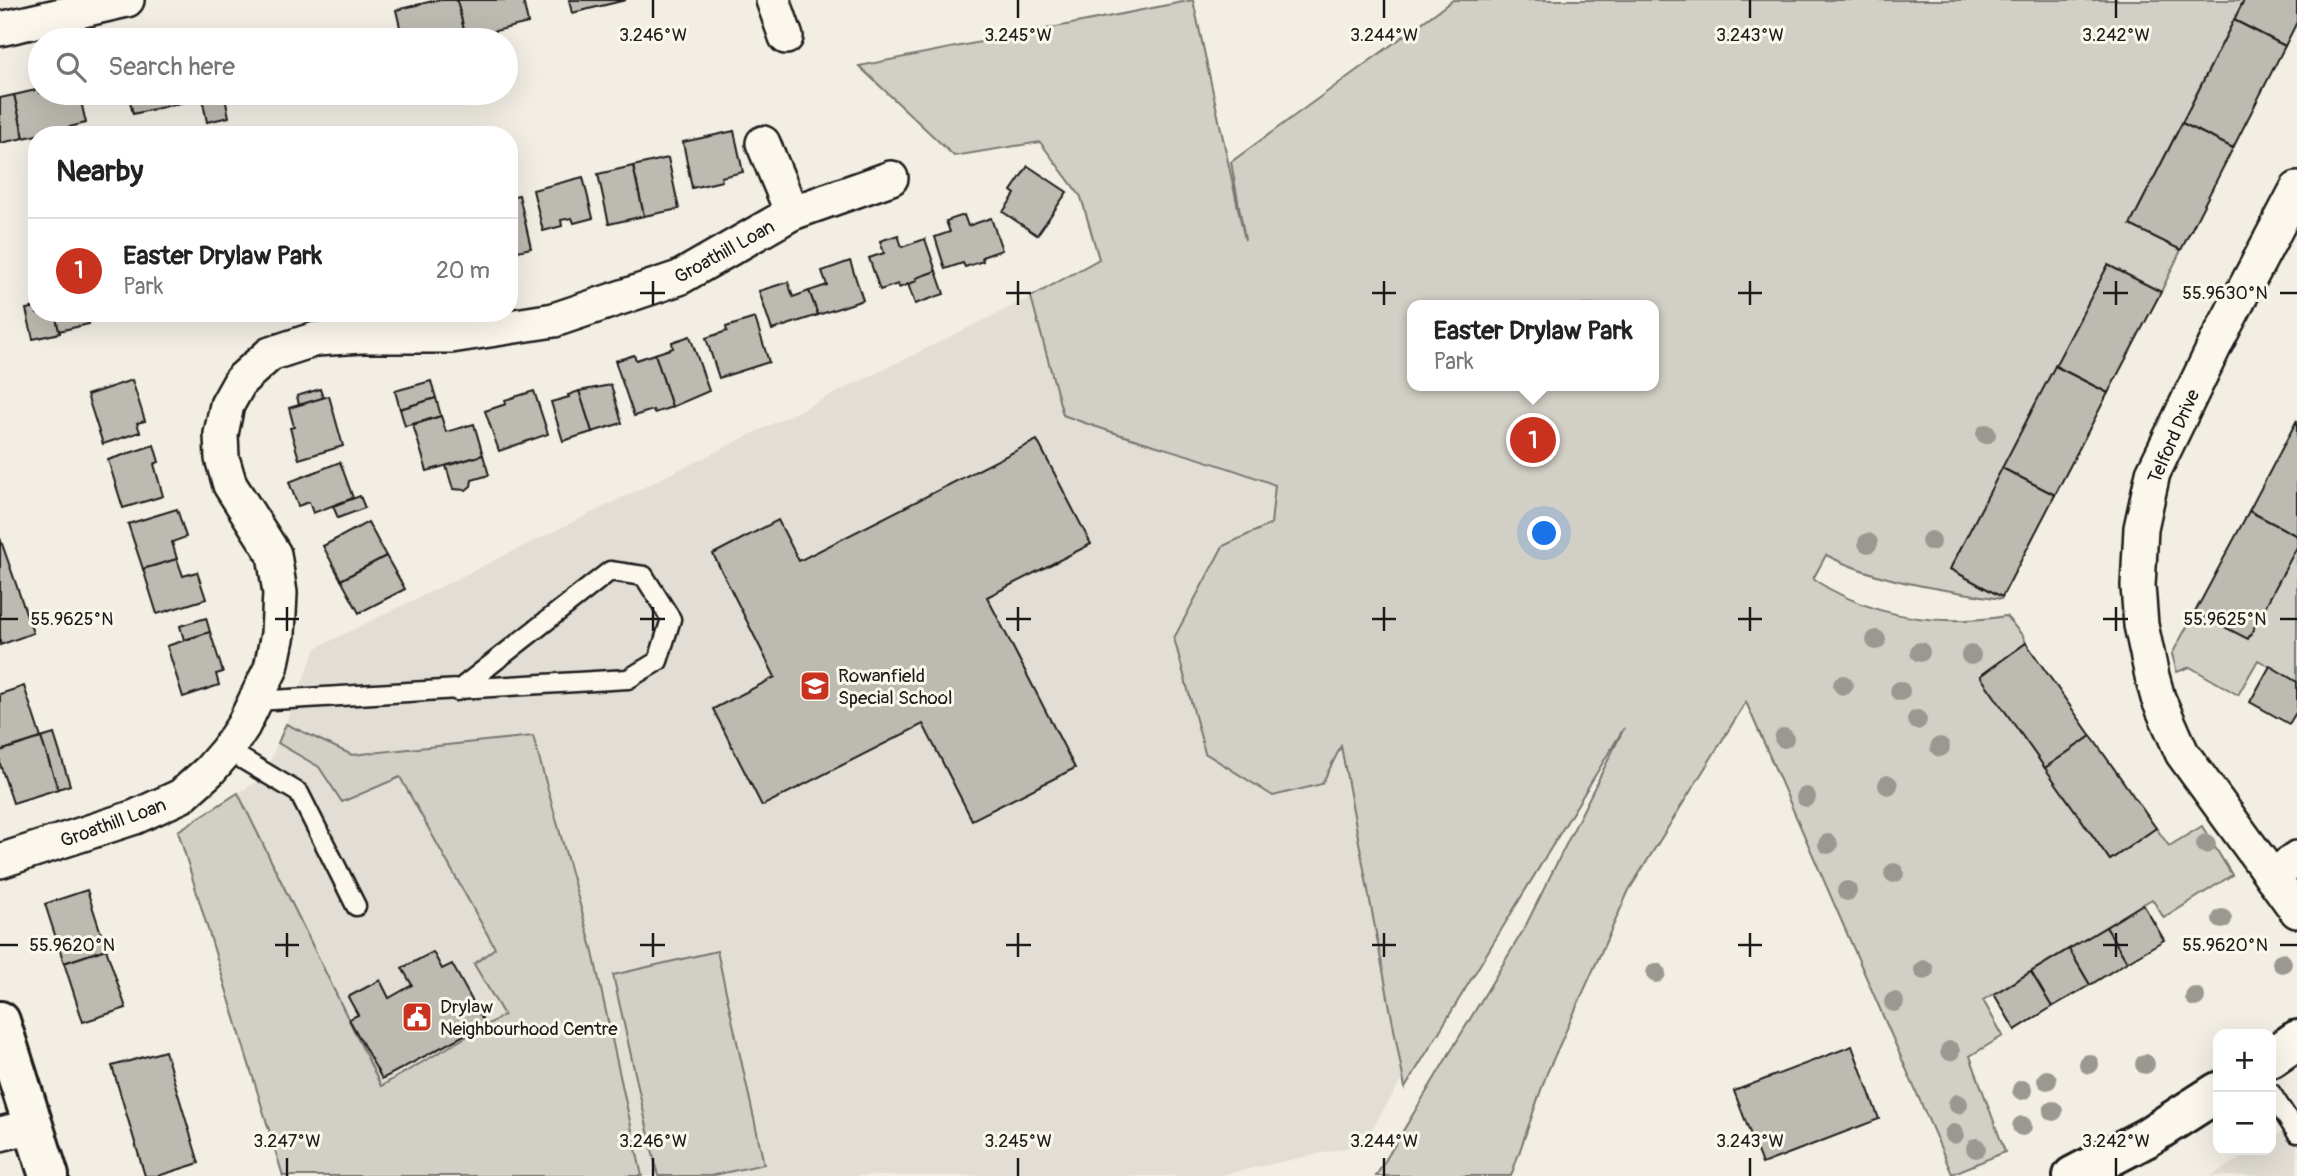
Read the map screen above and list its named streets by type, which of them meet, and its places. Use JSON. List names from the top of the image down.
{
  "streets": {
    "street": ["Groathill Loan", "Telford Drive"]
  },
  "places": {
    "school or university": ["Rowanfield Special School"],
    "public building": ["Drylaw Neighbourhood Centre"]
  },
  "page": {
    "search": "Search here",
    "heading": "Nearby",
    "list": [
      {
        "mark": "1",
        "name": "Easter Drylaw Park",
        "note": "Park",
        "value": "20 m"
      }
    ],
    "popup": ["Easter Drylaw Park", "Park"],
    "pins": "1",
    "map_buttons": ["+", "−"]
  },
  "coordinates": [
    "3.246°W",
    "3.245°W",
    "3.244°W",
    "3.243°W",
    "3.242°W",
    "55.9630°N",
    "55.9625°N",
    "55.9620°N",
    "3.247°W"
  ]
}
